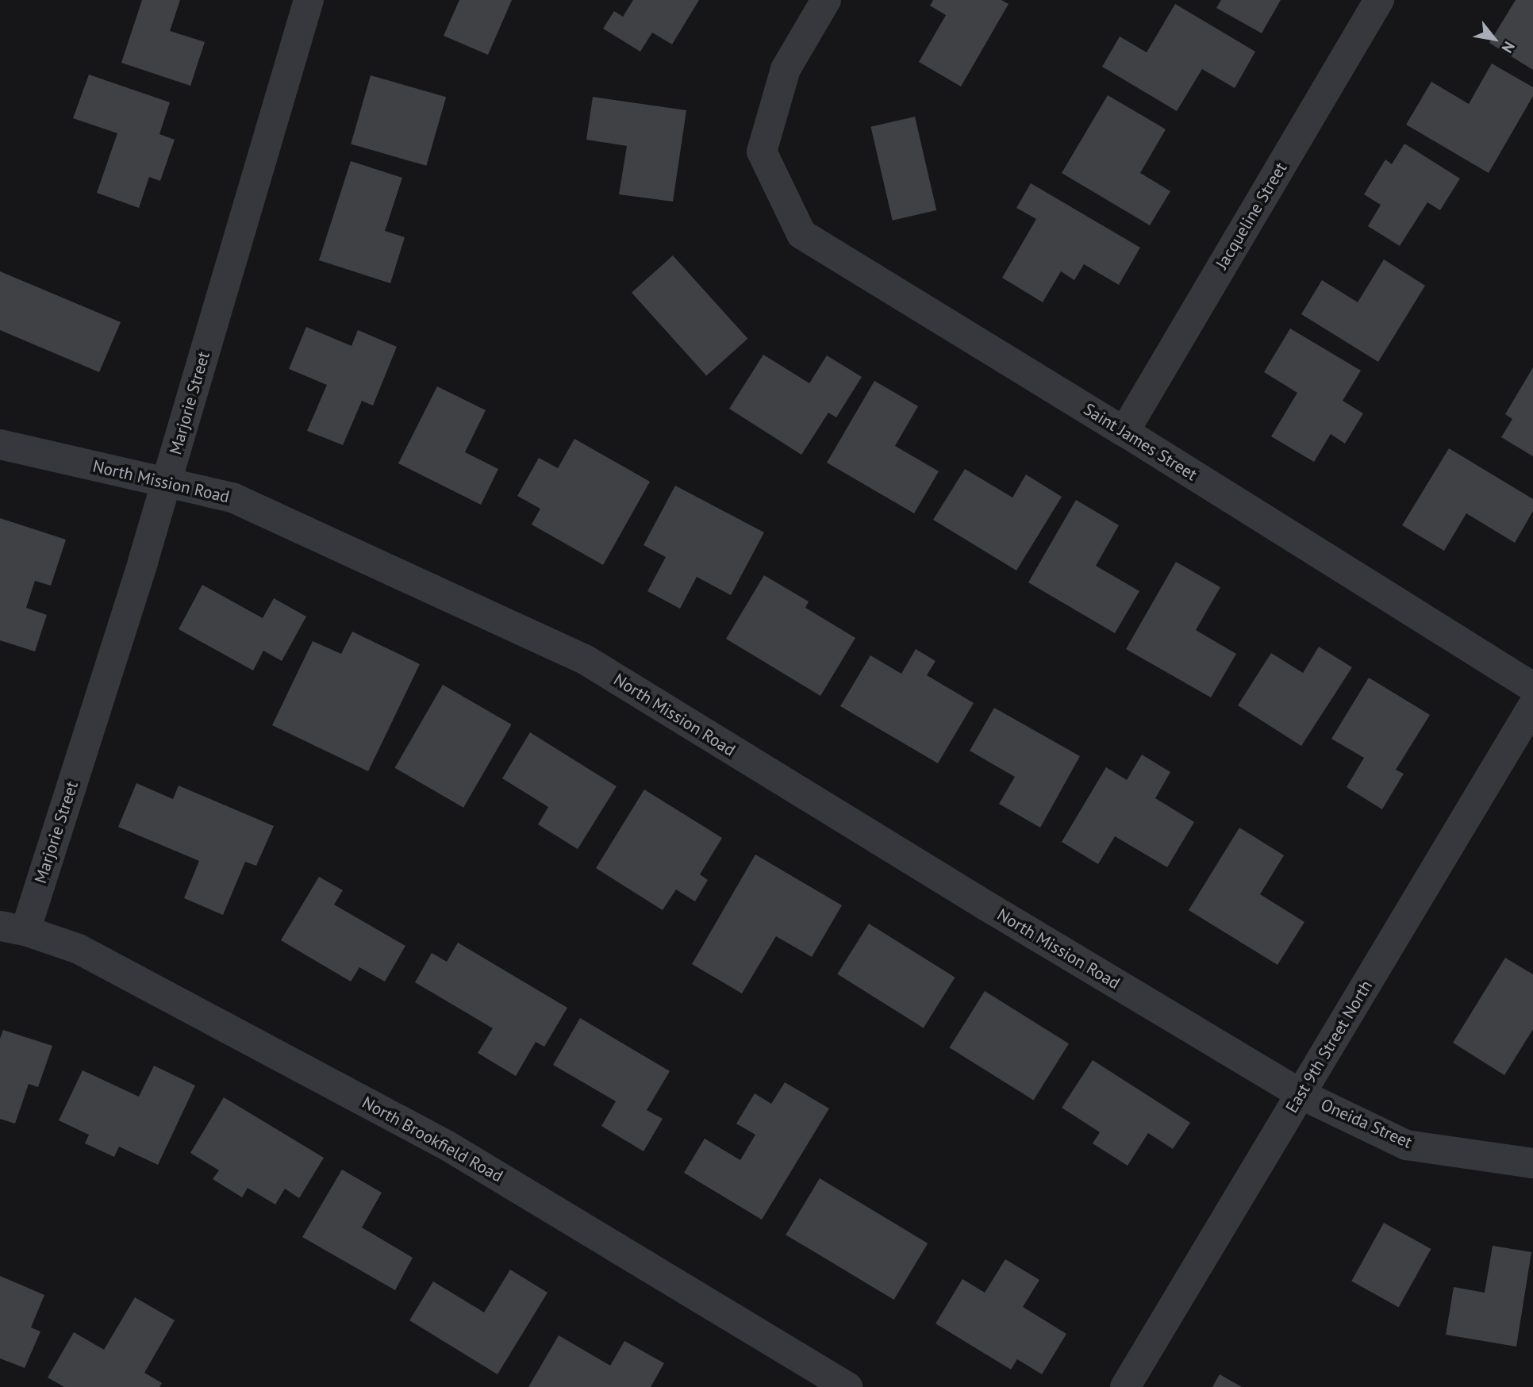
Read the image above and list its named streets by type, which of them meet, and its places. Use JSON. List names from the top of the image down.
{
  "streets": {
    "street": [
      "Jacqueline Street",
      "Marjorie Street",
      "Saint James Street",
      "North Mission Road",
      "East 9th Street North",
      "Oneida Street",
      "North Brookfield Road"
    ]
  },
  "crossings": [
    ["Jacqueline Street", "Saint James Street"],
    ["Marjorie Street", "North Mission Road"],
    ["Marjorie Street", "North Brookfield Road"],
    ["North Mission Road", "East 9th Street North"],
    ["North Mission Road", "Oneida Street"],
    ["East 9th Street North", "Oneida Street"]
  ],
  "north": "bottom right"
}
